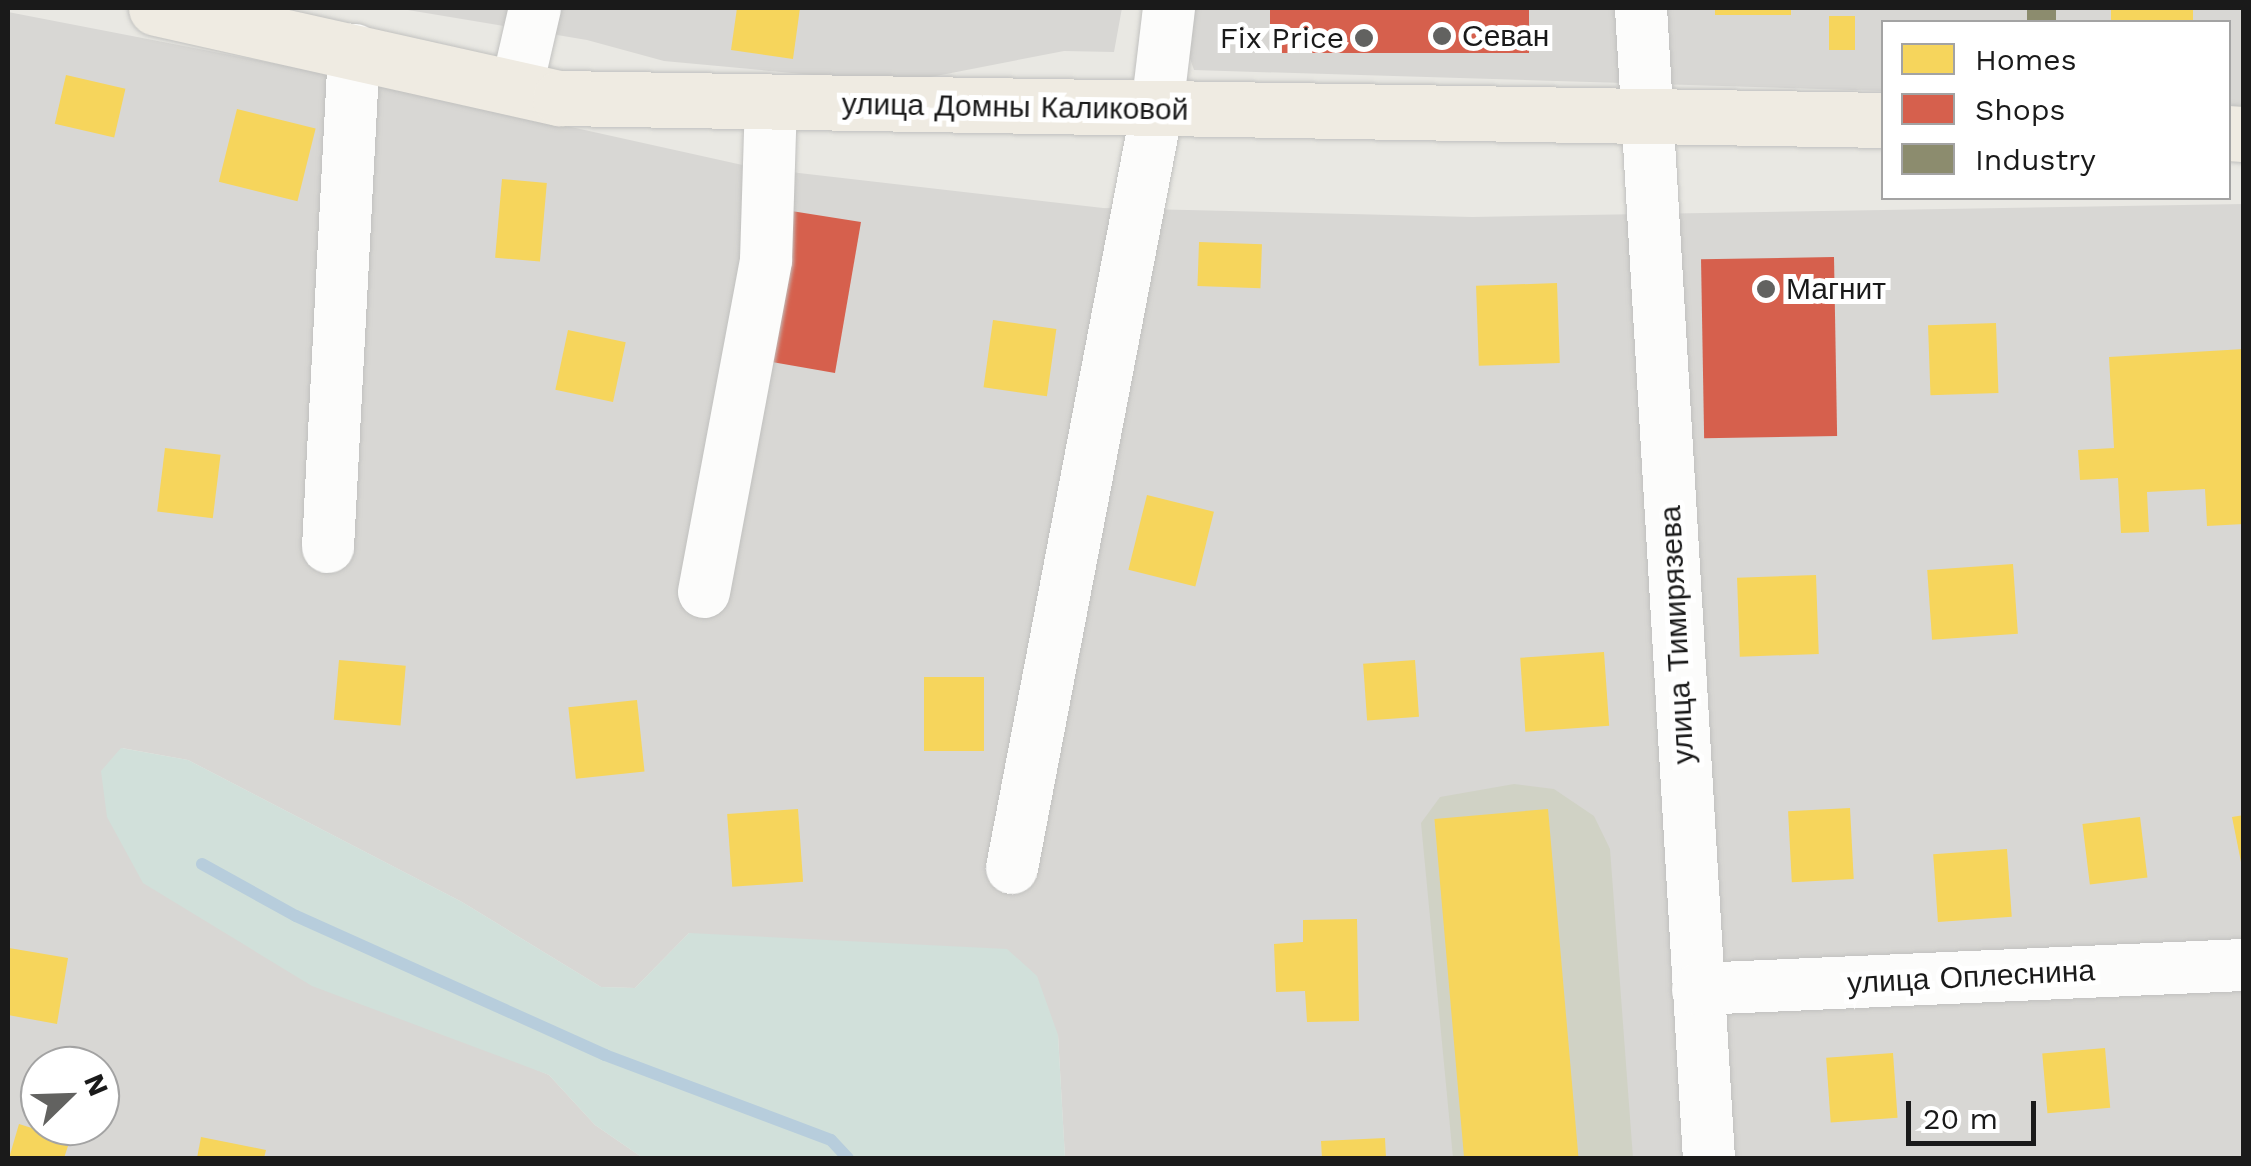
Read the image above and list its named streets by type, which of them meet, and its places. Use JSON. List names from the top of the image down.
{
  "streets": {
    "main road": ["улица Домны Каликовой"],
    "street": ["улица Тимирязева", "улица Оплеснина"]
  },
  "crossings": [
    ["улица Домны Каликовой", "улица Тимирязева"],
    ["улица Тимирязева", "улица Оплеснина"]
  ],
  "places": ["Севан", "Fix Price", "Магнит"],
  "legend": ["Homes", "Shops", "Industry"],
  "scale_bar": "20 m",
  "north": "top right"
}
